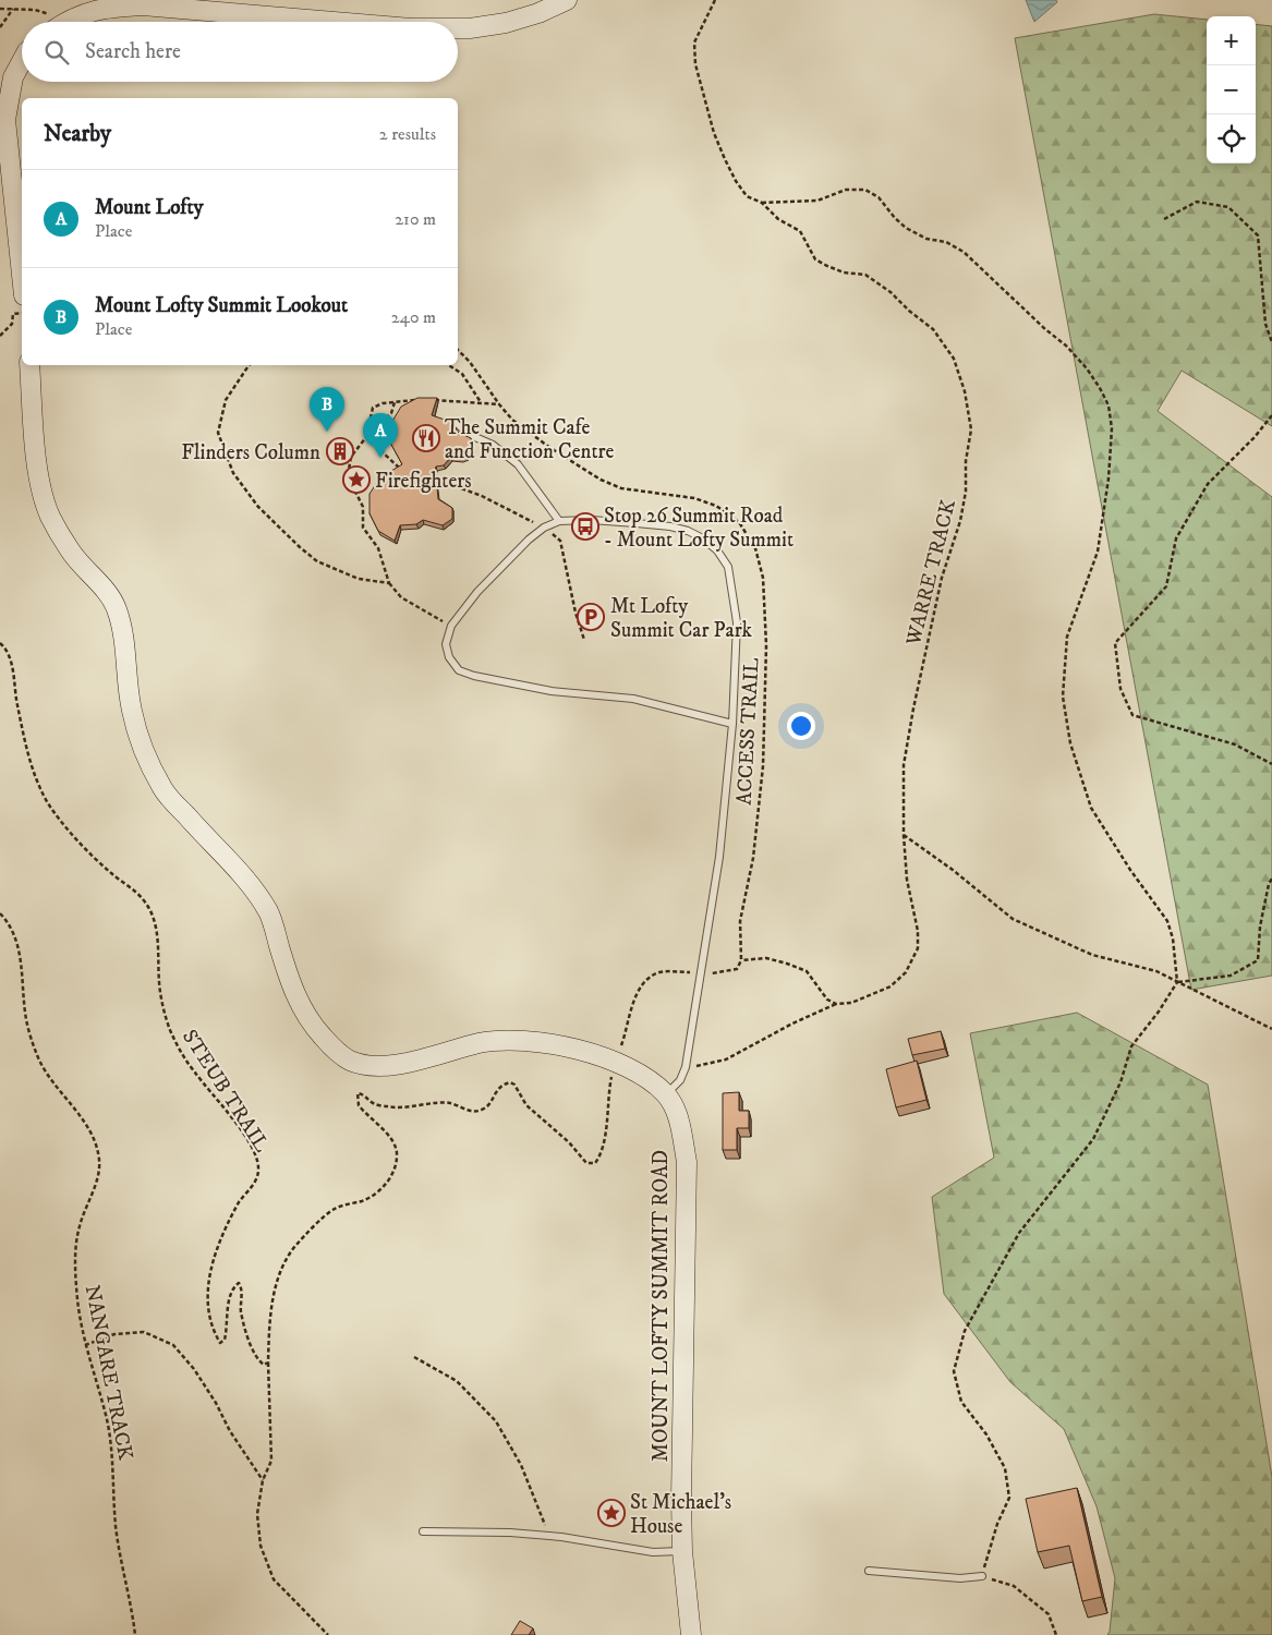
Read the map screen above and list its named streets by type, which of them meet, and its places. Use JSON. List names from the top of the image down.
{
  "streets": {
    "main road": ["MOUNT LOFTY SUMMIT ROAD"],
    "path": [
      "WARRE TRACK",
      "ACCESS TRAIL",
      "STEUB TRAIL",
      "NANGARE TRACK"
    ]
  },
  "places": {
    "restaurant": ["The Summit Cafe and Function Centre"],
    "building": ["Flinders Column"],
    "place": ["Firefighters", "St Michael's House"],
    "bus stop": ["Stop 26 Summit Road - Mount Lofty Summit"],
    "parking": ["Mt Lofty Summit Car Park"]
  },
  "page": {
    "map_buttons": ["+", "−"],
    "search": "Search here",
    "heading": ["Nearby", "2 results"],
    "list": [
      {
        "mark": "A",
        "name": "Mount Lofty",
        "note": "Place",
        "value": "210 m"
      },
      {
        "mark": "B",
        "name": "Mount Lofty Summit Lookout",
        "note": "Place",
        "value": "240 m"
      }
    ],
    "pins": ["B", "A"]
  }
}
